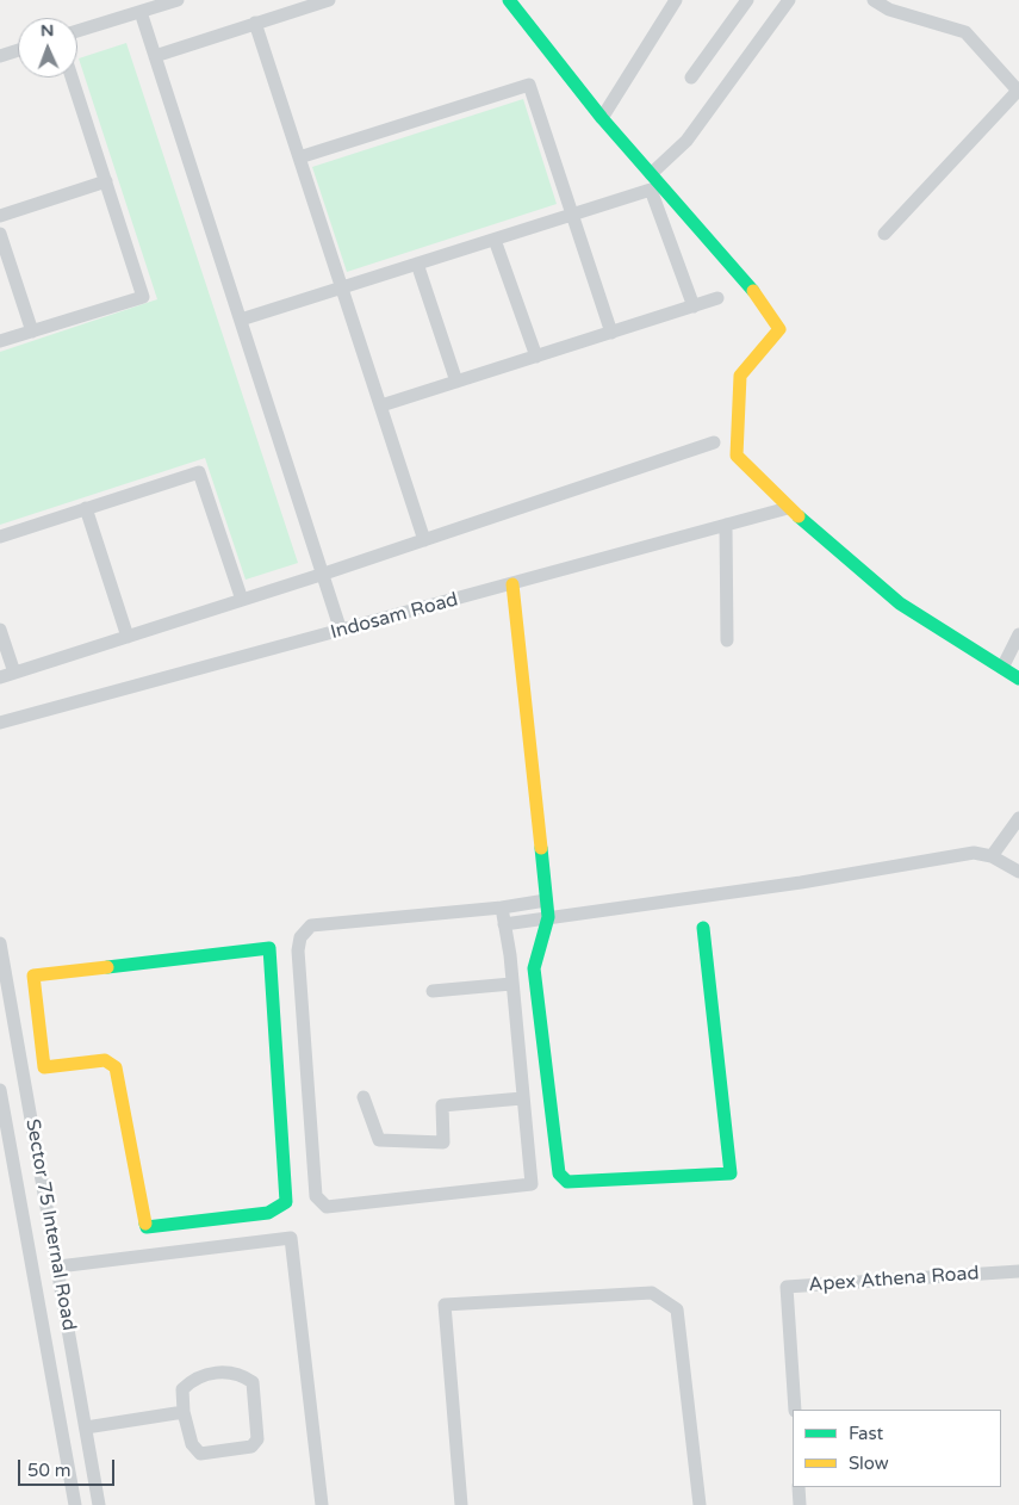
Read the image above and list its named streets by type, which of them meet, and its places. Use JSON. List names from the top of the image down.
{
  "streets": {
    "street": ["Indosam Road", "Sector 75 Internal Road", "Apex Athena Road"]
  },
  "legend": ["Fast", "Slow"],
  "scale_bar": "50 m",
  "north": "top"
}
